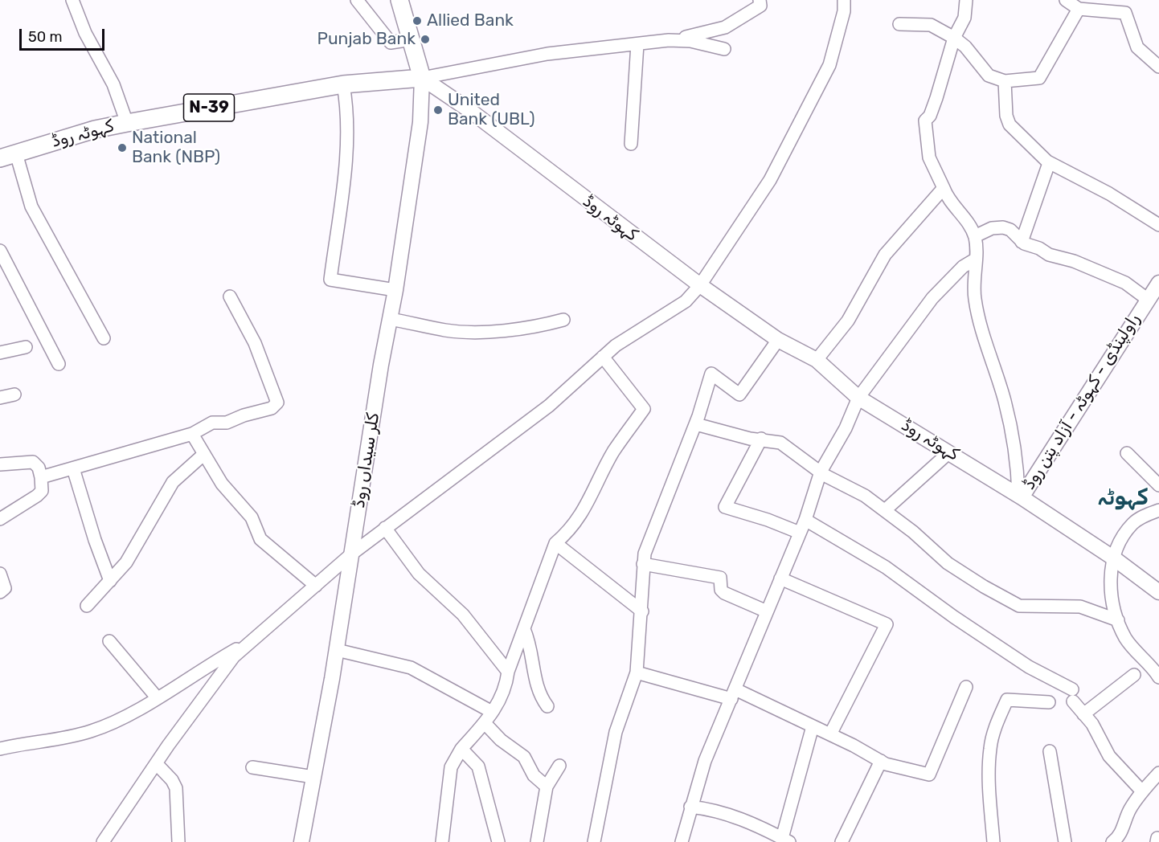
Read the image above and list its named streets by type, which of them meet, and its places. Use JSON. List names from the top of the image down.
{
  "streets": {
    "highway": ["N-39", "کہوٹہ روڈ"],
    "main road": ["راولپنڈی - کہوٹہ - آزاد پتن روڈ", "کلر سیداں روڈ"]
  },
  "crossings": [
    ["کہوٹہ روڈ", "راولپنڈی - کہوٹہ - آزاد پتن روڈ"],
    ["کہوٹہ روڈ", "کلر سیداں روڈ"]
  ],
  "districts": ["کہوٹہ"],
  "places": [
    "Allied Bank",
    "Punjab Bank",
    "United Bank (UBL)",
    "National Bank (NBP)"
  ],
  "scale_bar": "50 m"
}
